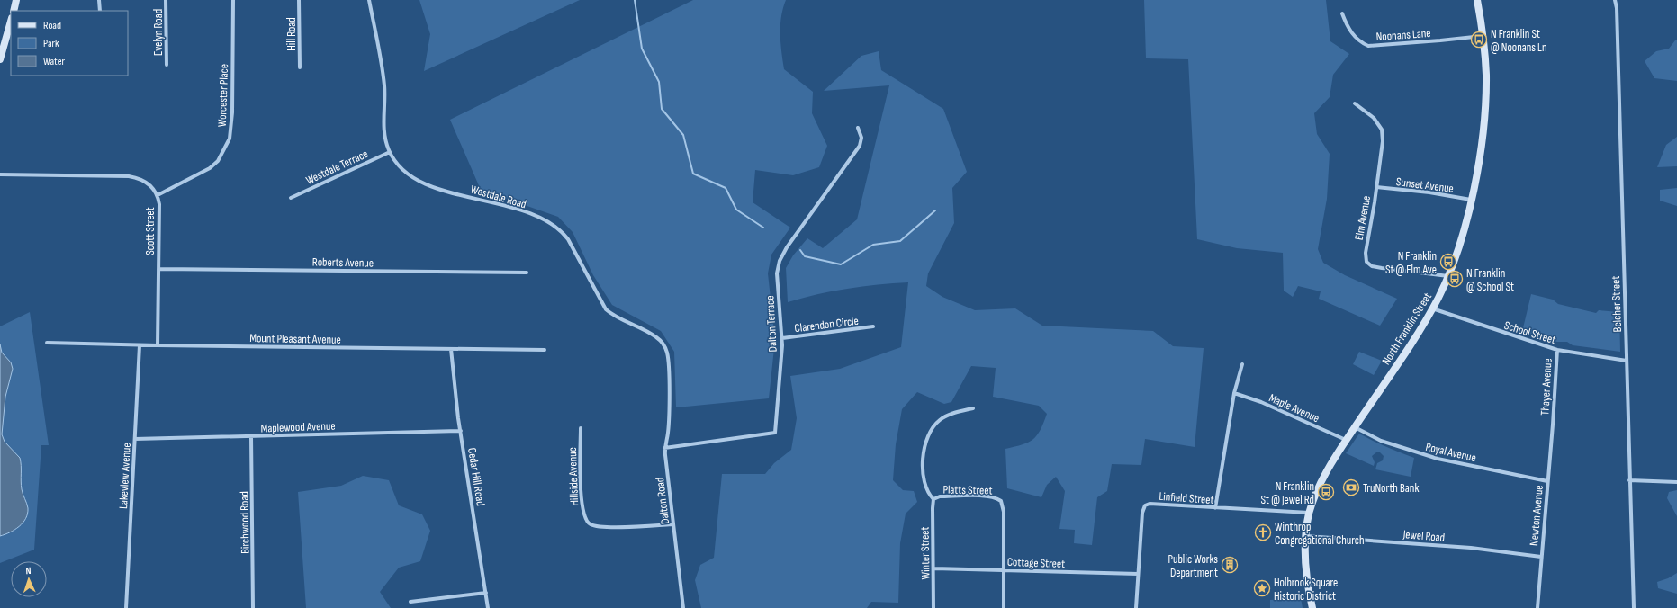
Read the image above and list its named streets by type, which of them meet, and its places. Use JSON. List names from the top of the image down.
{
  "streets": {
    "main road": ["North Franklin Street"],
    "street": [
      "Evelyn Road",
      "Hill Road",
      "Noonans Lane",
      "Worcester Place",
      "Westdale Terrace",
      "Sunset Avenue",
      "Westdale Road",
      "Elm Avenue",
      "Scott Street",
      "Roberts Avenue",
      "Belcher Street",
      "Dalton Terrace",
      "Clarendon Circle",
      "School Street",
      "Mount Pleasant Avenue",
      "Thayer Avenue",
      "Maple Avenue",
      "Maplewood Avenue",
      "Royal Avenue",
      "Lakeview Avenue",
      "Cedar Hill Road",
      "Hillside Avenue",
      "Platts Street",
      "Linfield Street",
      "Dalton Road",
      "Newton Avenue",
      "Birchwood Road",
      "Jewel Road",
      "Winter Street",
      "Cottage Street"
    ]
  },
  "crossings": [
    ["Noonans Lane", "North Franklin Street"],
    ["Worcester Place", "Scott Street"],
    ["Westdale Terrace", "Westdale Road"],
    ["Sunset Avenue", "Elm Avenue"],
    ["Sunset Avenue", "North Franklin Street"],
    ["Westdale Road", "Dalton Road"],
    ["Elm Avenue", "North Franklin Street"],
    ["Scott Street", "Roberts Avenue"],
    ["Scott Street", "Mount Pleasant Avenue"],
    ["Belcher Street", "School Street"],
    ["Dalton Terrace", "Clarendon Circle"],
    ["Dalton Terrace", "Dalton Road"],
    ["North Franklin Street", "School Street"],
    ["North Franklin Street", "Maple Avenue"],
    ["North Franklin Street", "Royal Avenue"],
    ["North Franklin Street", "Linfield Street"],
    ["North Franklin Street", "Jewel Road"],
    ["School Street", "Thayer Avenue"],
    ["Mount Pleasant Avenue", "Lakeview Avenue"],
    ["Mount Pleasant Avenue", "Cedar Hill Road"],
    ["Thayer Avenue", "Newton Avenue"],
    ["Maplewood Avenue", "Lakeview Avenue"],
    ["Maplewood Avenue", "Cedar Hill Road"],
    ["Maplewood Avenue", "Birchwood Road"],
    ["Royal Avenue", "Newton Avenue"],
    ["Hillside Avenue", "Dalton Road"],
    ["Platts Street", "Winter Street"],
    ["Platts Street", "Cottage Street"],
    ["Linfield Street", "Cottage Street"],
    ["Newton Avenue", "Jewel Road"],
    ["Winter Street", "Cottage Street"]
  ],
  "places": {
    "bus stop": [
      "N Franklin St @ Noonans Ln",
      "N Franklin St @ Elm Ave",
      "N Franklin @ School St",
      "N Franklin St @ Jewel Rd"
    ],
    "bank": ["TruNorth Bank"],
    "church": ["Winthrop Congregational Church"],
    "building": ["Public Works Department"],
    "place": ["Holbrook Square Historic District"]
  },
  "legend": ["Road", "Park", "Water"],
  "north": "top"
}
